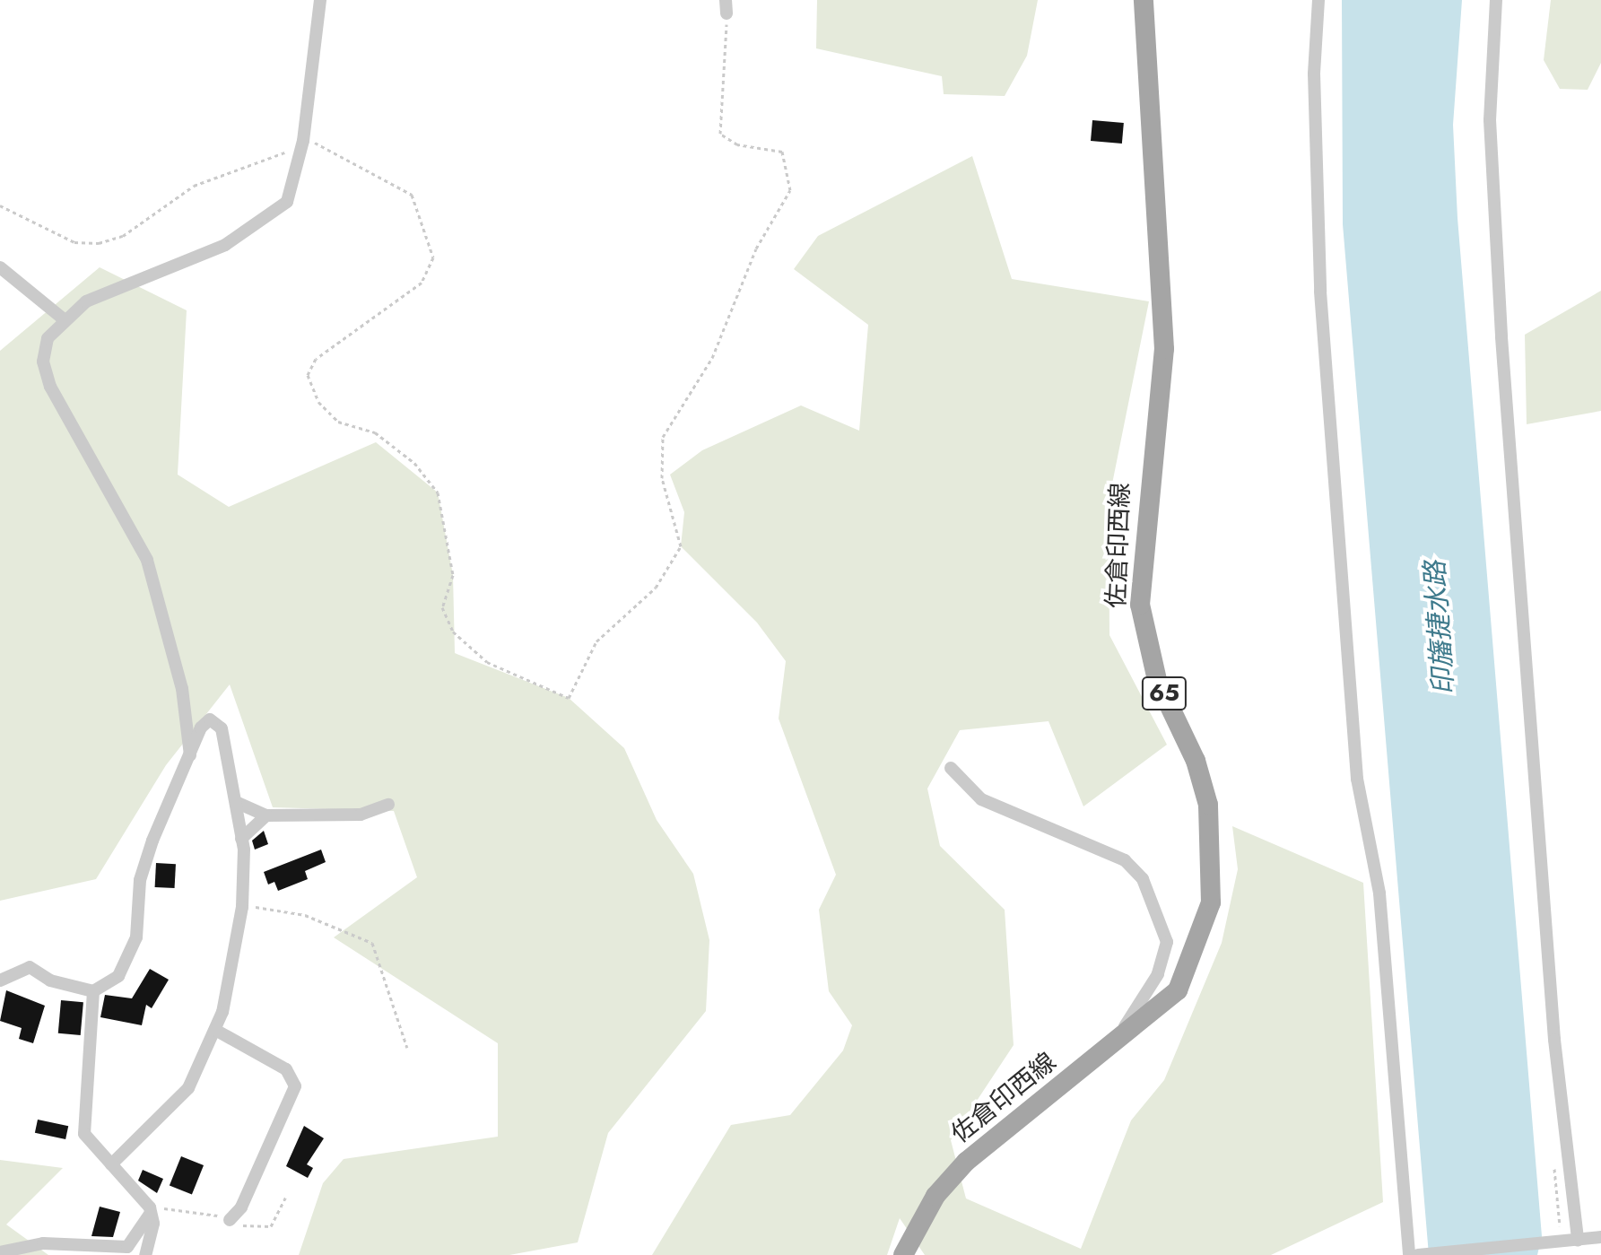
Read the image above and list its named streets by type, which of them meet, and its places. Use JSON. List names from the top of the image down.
{
  "streets": {
    "main road": ["佐倉印西線", "65"]
  },
  "water": ["印旛捷水路"]
}
